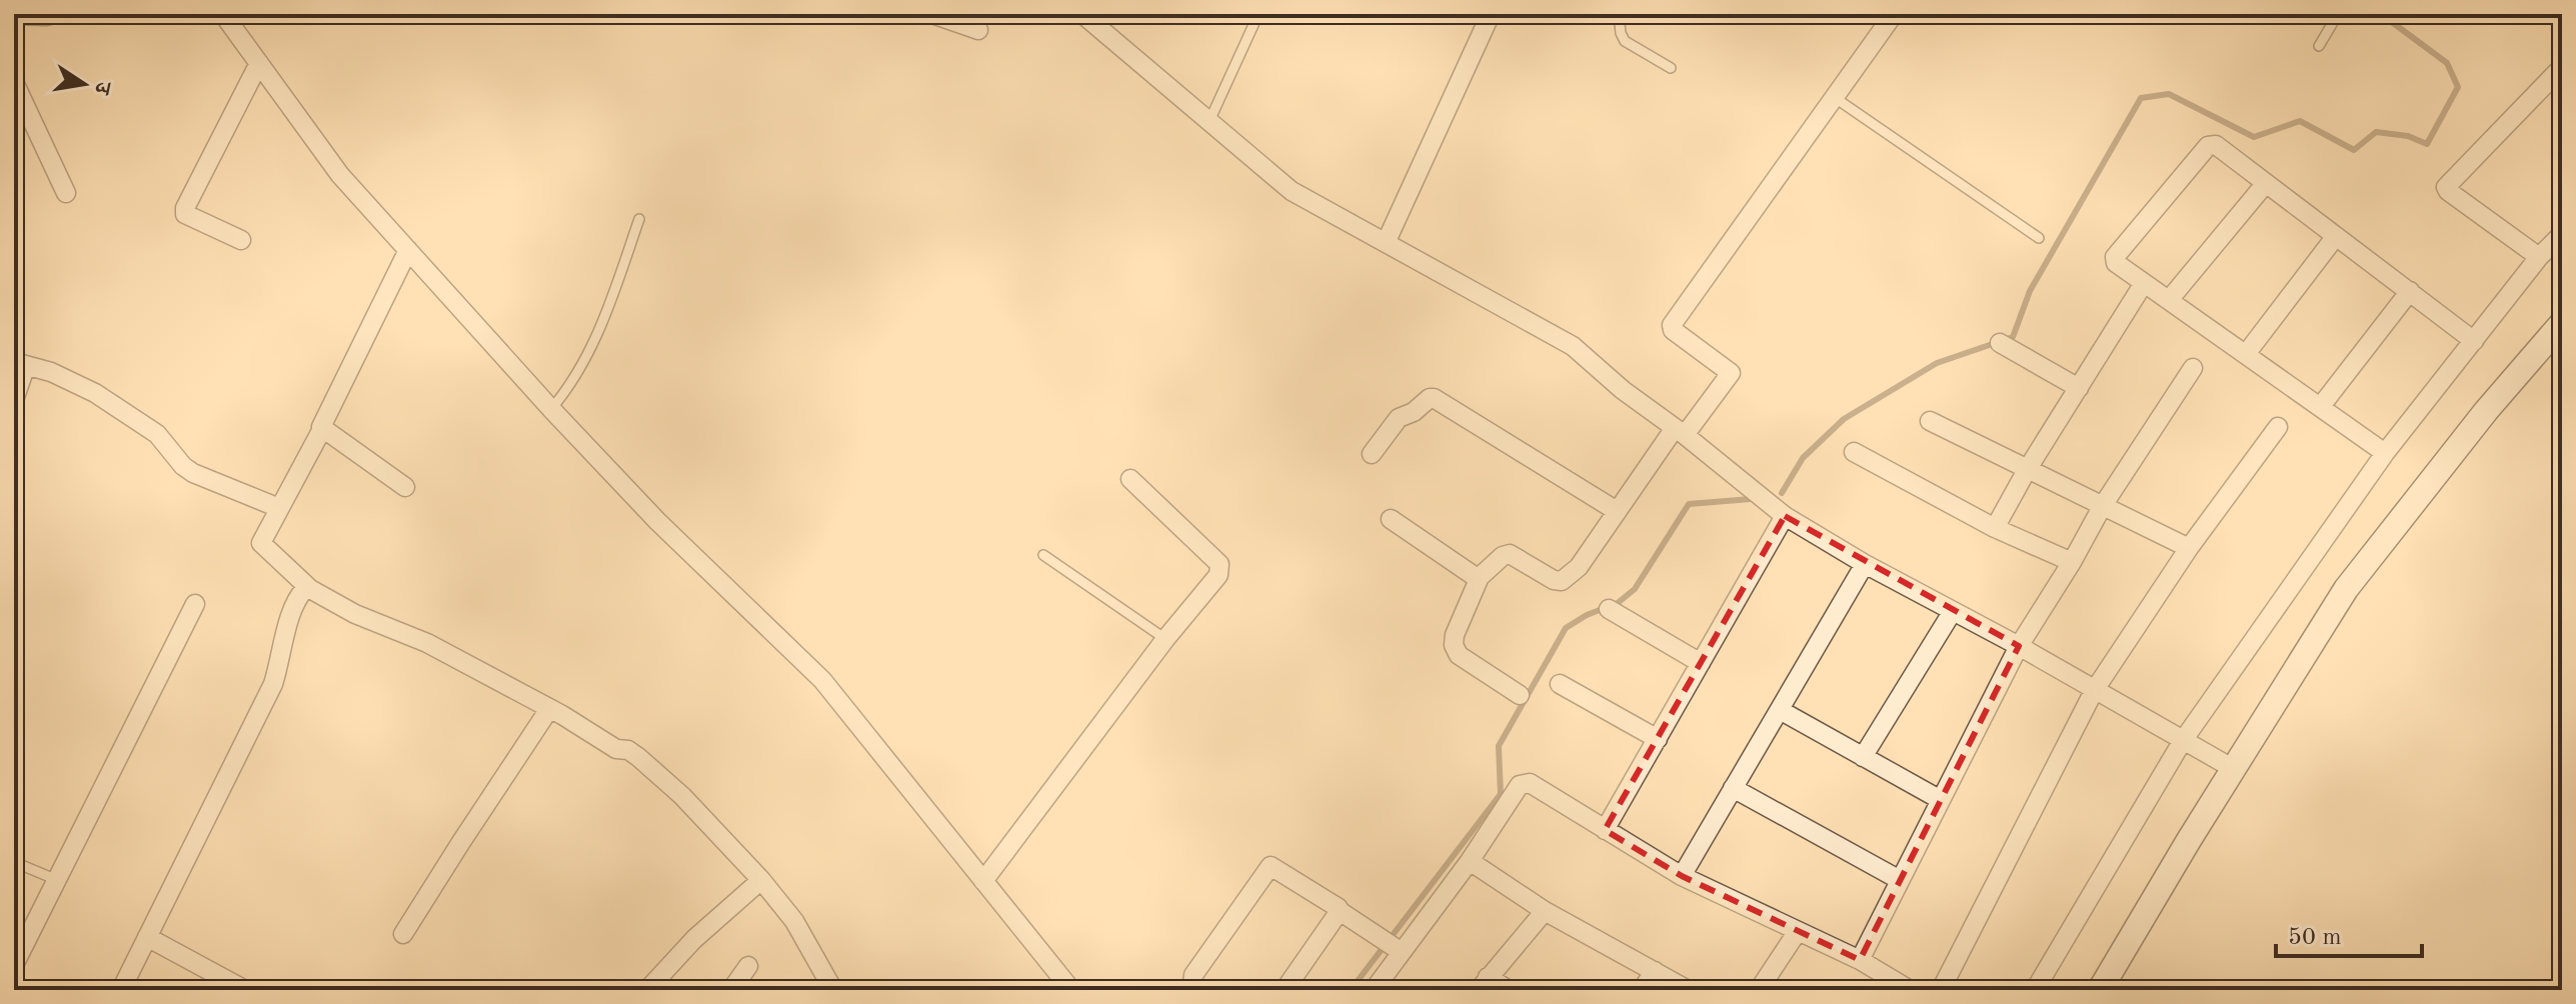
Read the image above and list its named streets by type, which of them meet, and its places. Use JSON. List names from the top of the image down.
{
  "scale_bar": "50 m",
  "north": "right"
}
